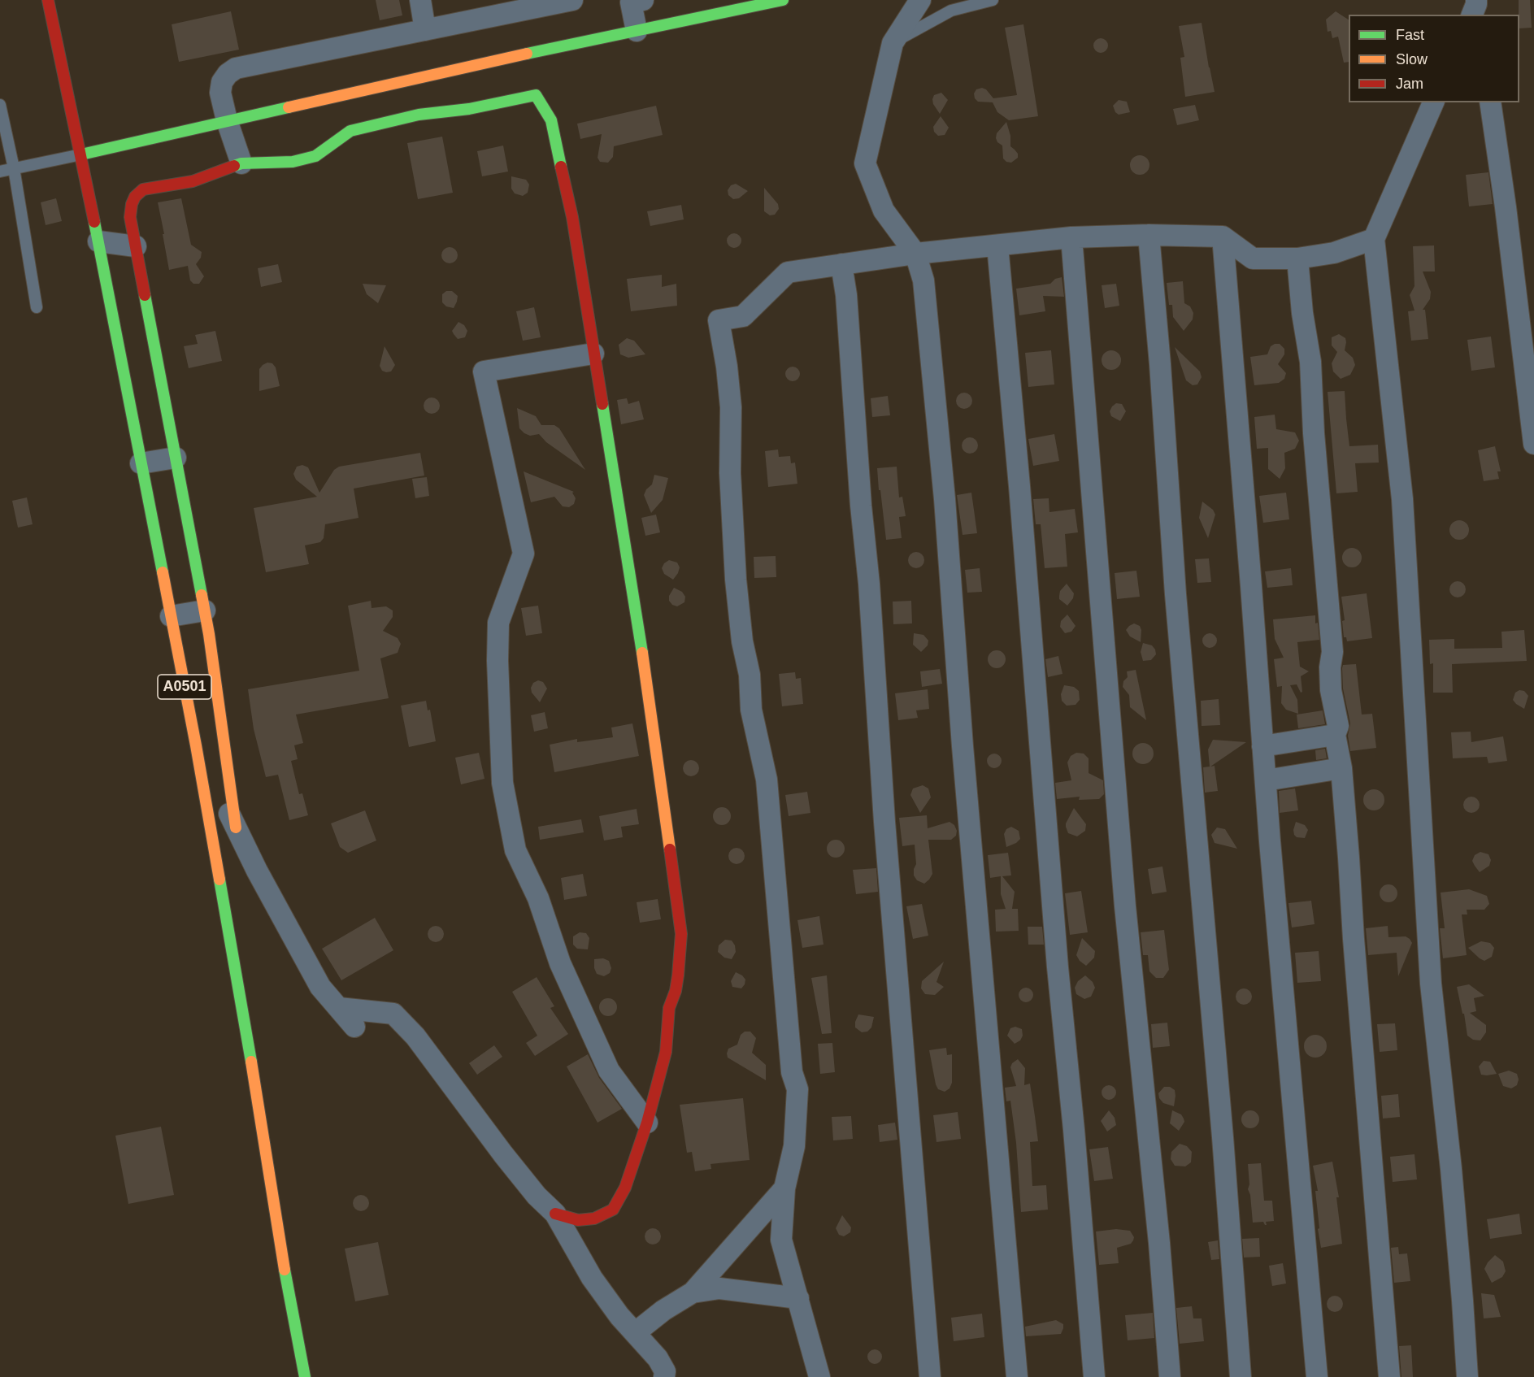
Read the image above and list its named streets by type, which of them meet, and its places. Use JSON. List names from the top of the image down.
{
  "streets": {
    "main road": ["A0501"]
  },
  "legend": ["Fast", "Slow", "Jam"]
}
